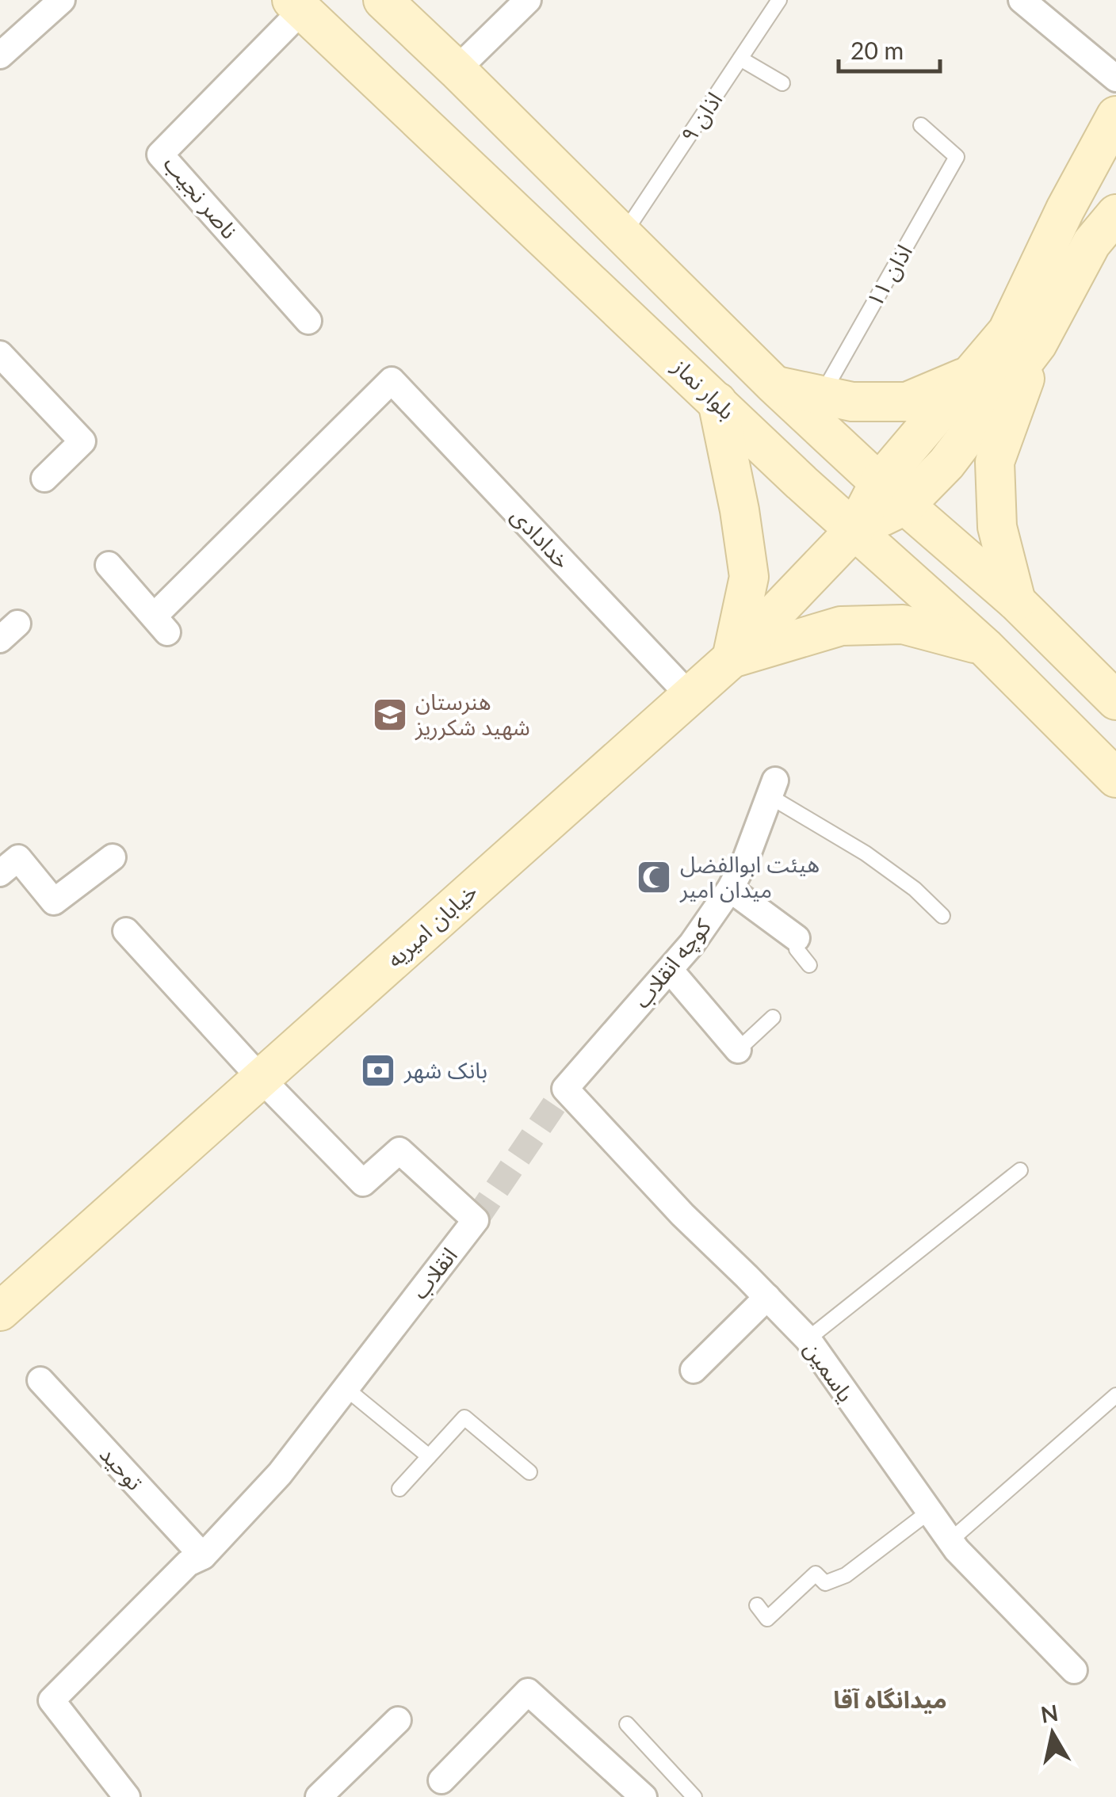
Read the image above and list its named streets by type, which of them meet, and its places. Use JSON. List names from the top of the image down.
{
  "streets": {
    "main road": ["بلوار نماز", "خیابان امیریه"],
    "street": [
      "ناصر نجیب",
      "خدادادی",
      "کوچه انقلاب",
      "انقلاب",
      "یاسمین",
      "توحید"
    ],
    "lane": ["اذان ۹", "اذان ۱۱"]
  },
  "crossings": [
    ["ناصر نجیب", "بلوار نماز"],
    ["بلوار نماز", "خیابان امیریه"],
    ["خدادادی", "خیابان امیریه"],
    ["خیابان امیریه", "انقلاب"],
    ["کوچه انقلاب", "یاسمین"],
    ["انقلاب", "توحید"]
  ],
  "districts": ["میدانگاه آقا"],
  "places": {
    "school or university": ["هنرستان شهید شکرریز"],
    "mosque": ["هیئت ابوالفضل میدان امیر"],
    "bank": ["بانک شهر"]
  },
  "scale_bar": "20 m",
  "north": "top"
}
